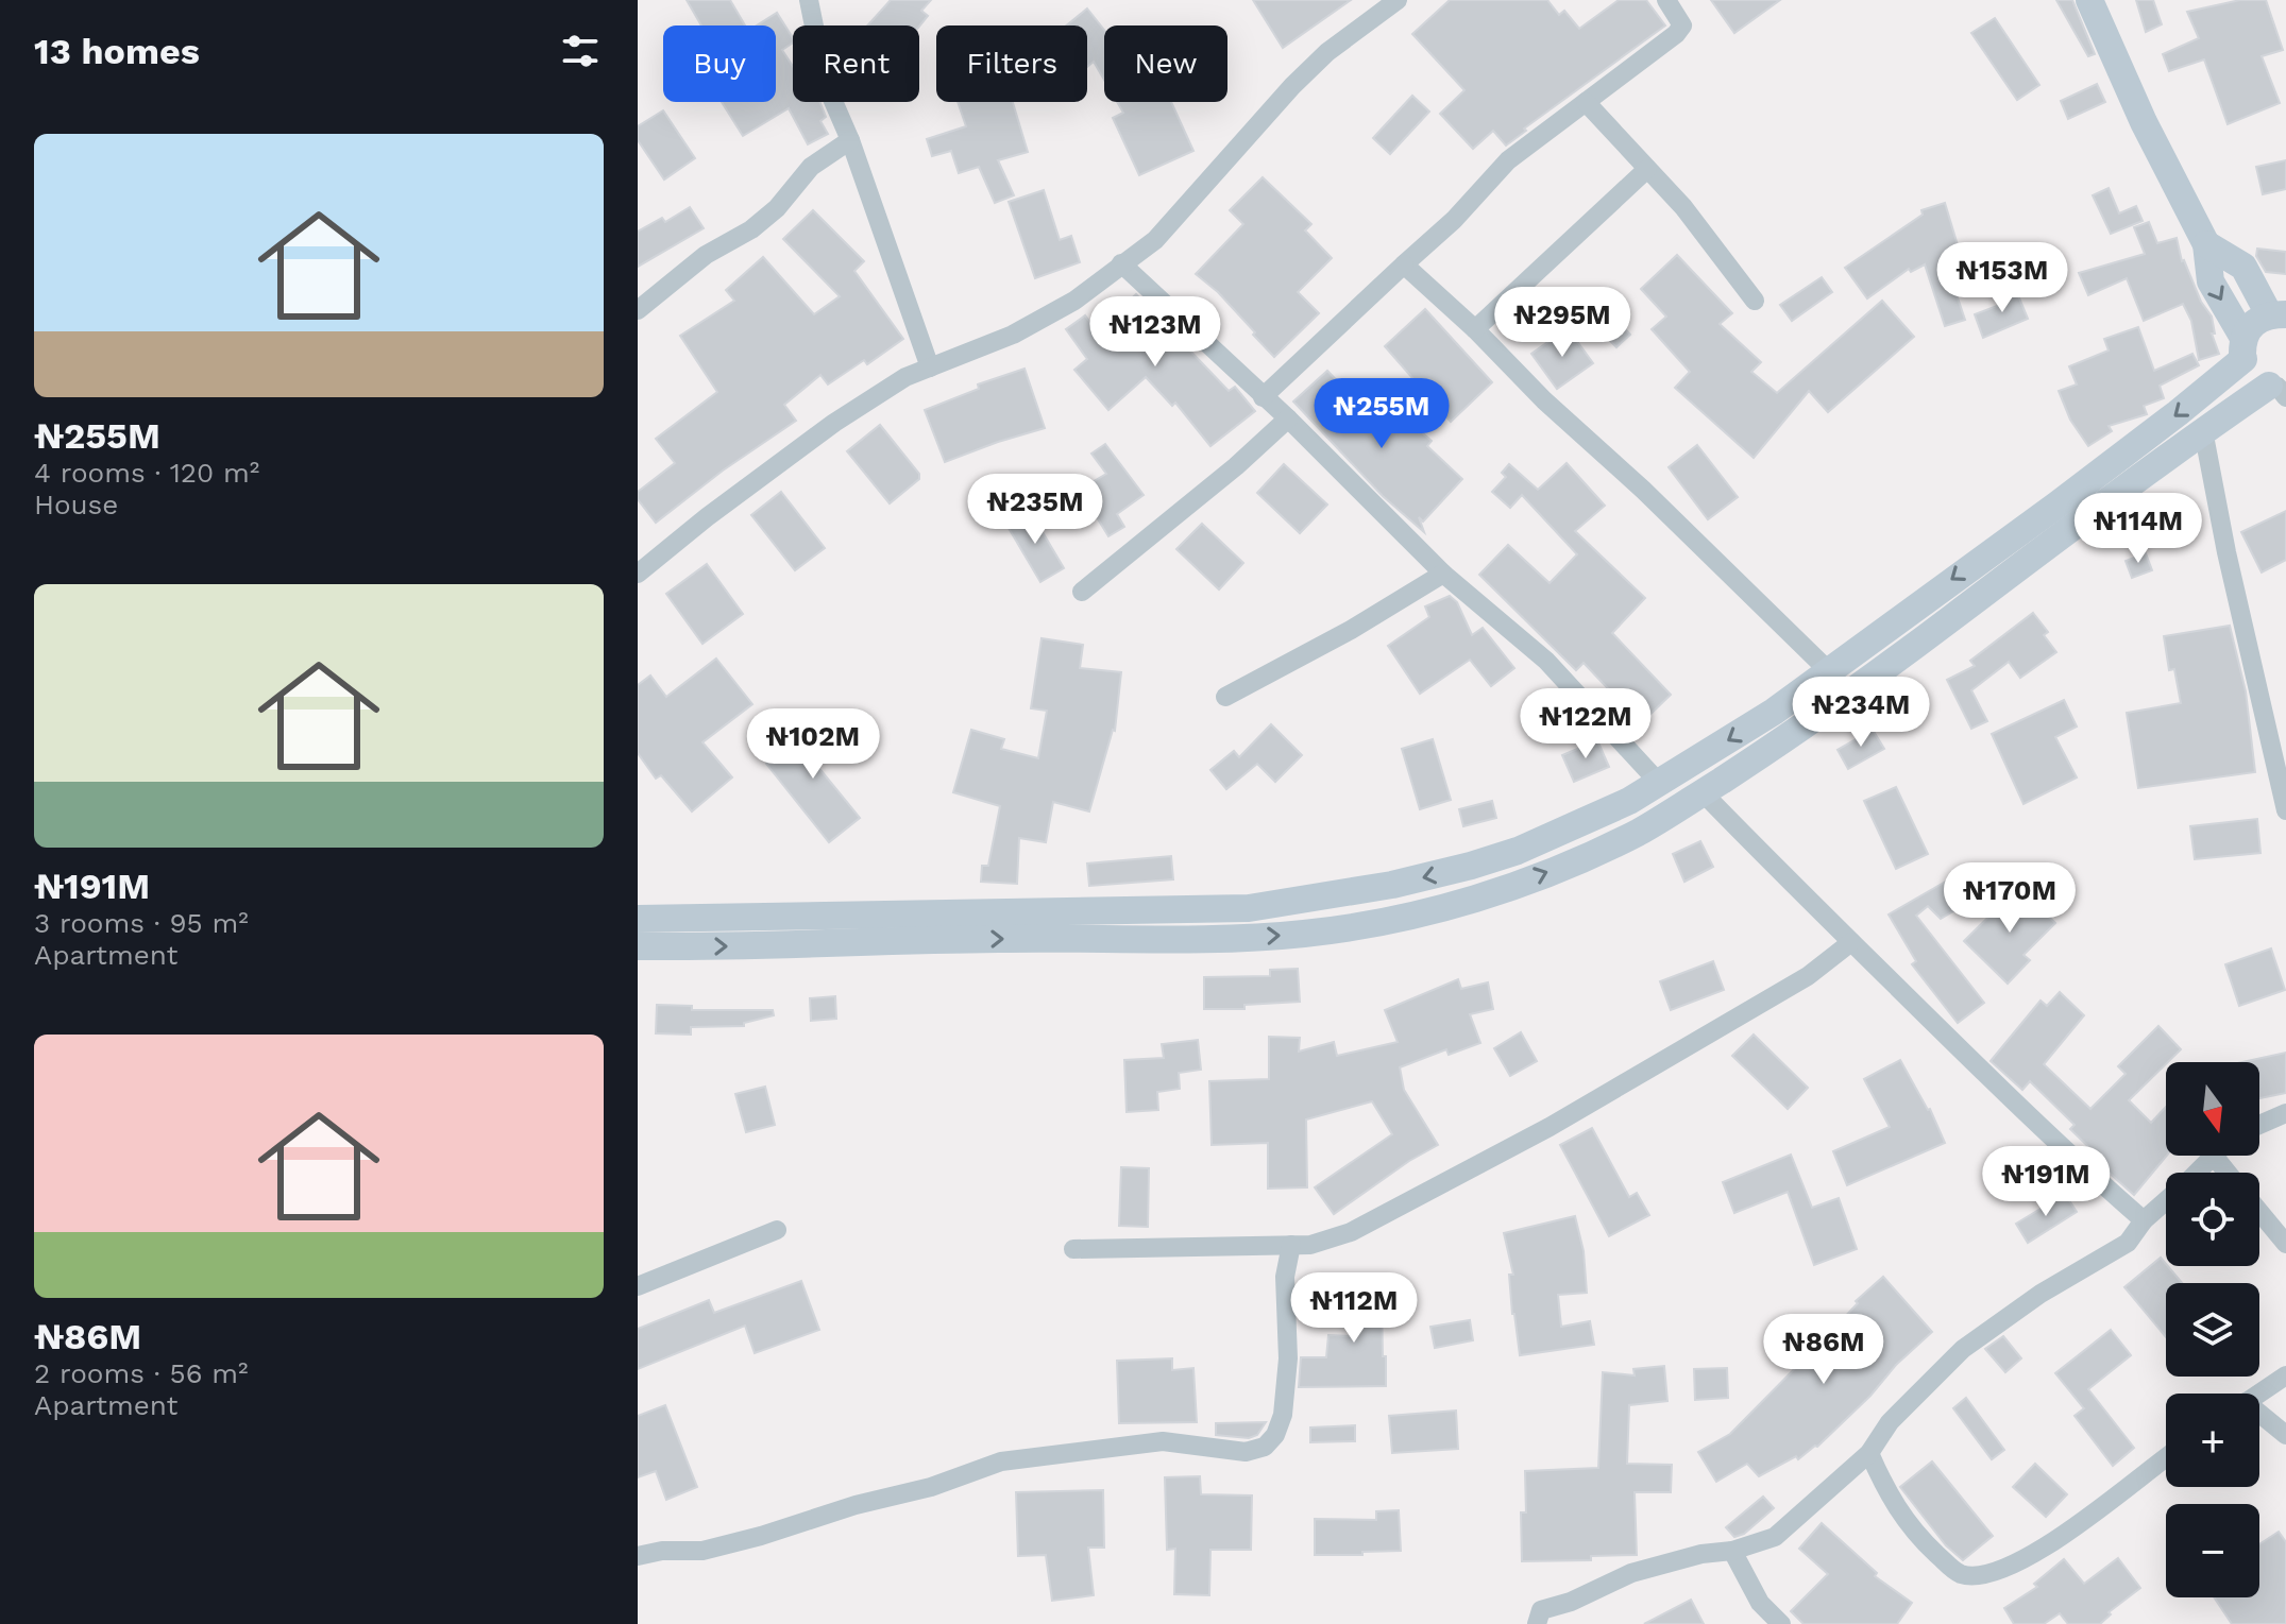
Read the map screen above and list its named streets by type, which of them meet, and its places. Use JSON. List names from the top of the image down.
{
  "north": "bottom",
  "page": {
    "heading": "13 homes",
    "chip": [
      "Buy",
      "Rent",
      "Filters",
      "New"
    ],
    "list": [
      {
        "name": "₦255M",
        "note": "4 rooms · 120 m² · House"
      },
      {
        "name": "₦191M",
        "note": "3 rooms · 95 m² · Apartment"
      },
      {
        "name": "₦86M",
        "note": "2 rooms · 56 m² · Apartment"
      }
    ],
    "price": [
      "₦153M",
      "₦295M",
      "₦123M",
      "₦255M",
      "₦235M",
      "₦114M",
      "₦234M",
      "₦122M",
      "₦102M",
      "₦170M",
      "₦191M",
      "₦112M",
      "₦86M"
    ],
    "map_buttons": ["+", "−"]
  }
}
